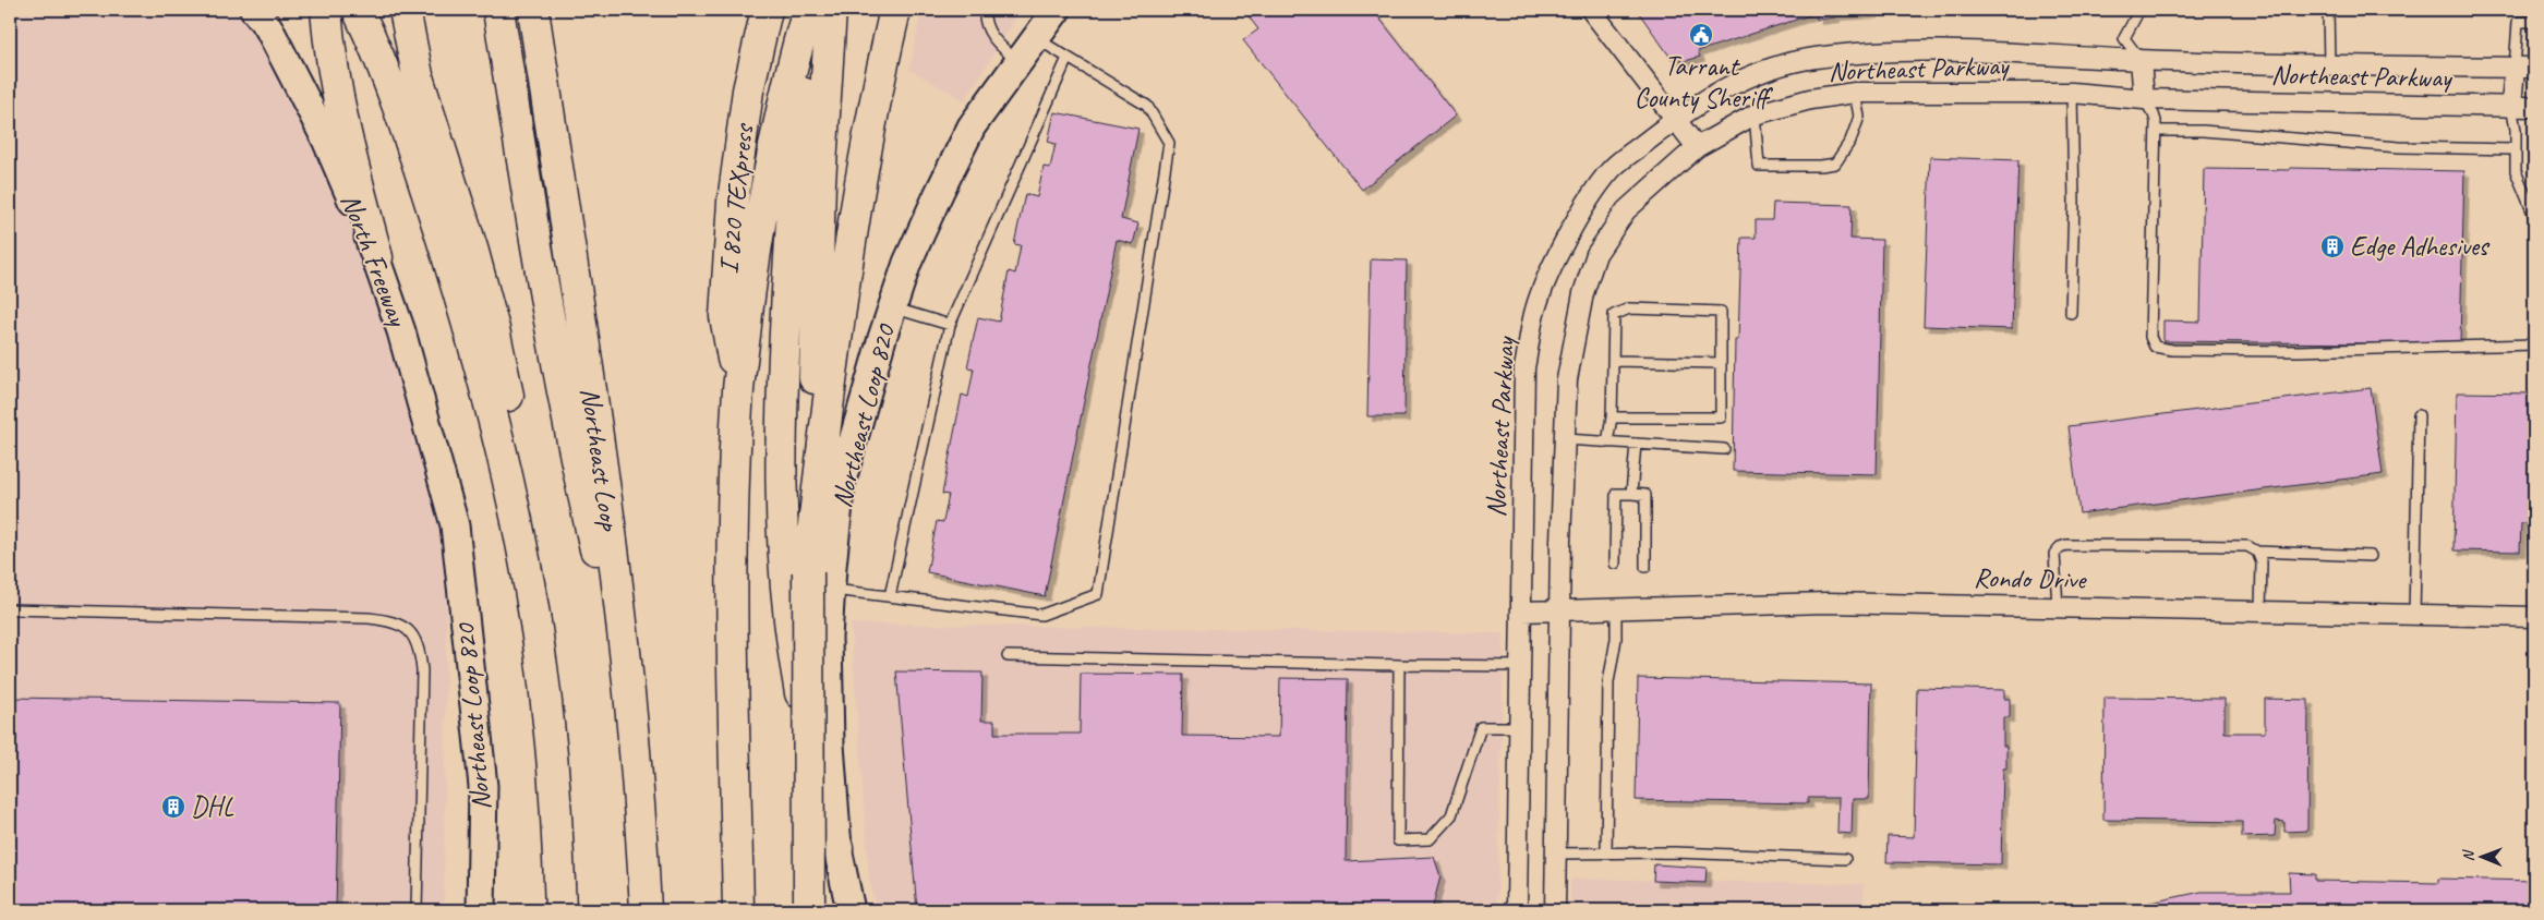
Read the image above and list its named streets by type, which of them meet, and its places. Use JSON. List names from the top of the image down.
{
  "streets": {
    "highway": ["I 820 TEXpress", "Northeast Loop"],
    "main road": ["North Freeway", "Northeast Loop 820"],
    "street": ["Northeast Parkway", "Rondo Drive"]
  },
  "crossings": [
    ["Northeast Parkway", "Rondo Drive"],
    ["North Freeway", "Northeast Loop 820"]
  ],
  "places": {
    "public building": ["Tarrant County Sheriff"],
    "building": ["Edge Adhesives", "DHL"]
  },
  "north": "left"
}
